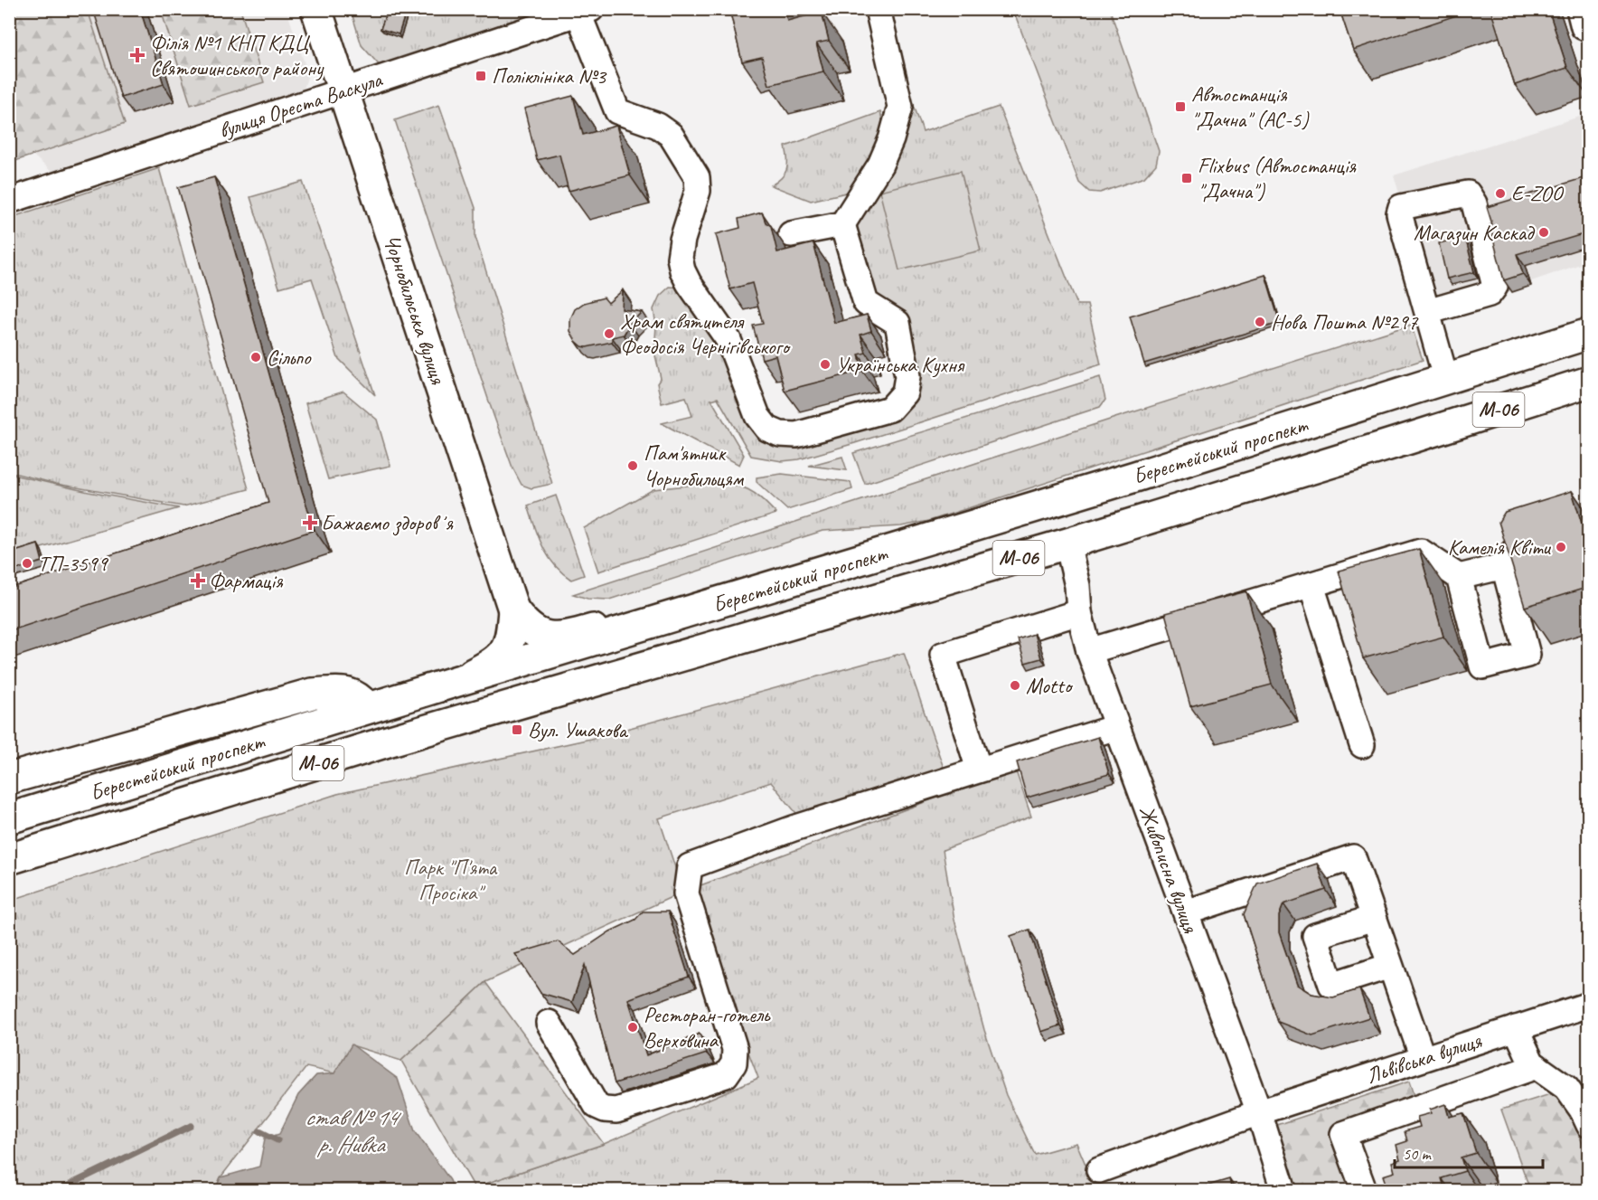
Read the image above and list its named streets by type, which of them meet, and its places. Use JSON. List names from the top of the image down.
{
  "streets": {
    "main road": ["Чорнобильська вулиця", "М-06", "Берестейський проспект"],
    "street": ["вулиця Ореста Васкула", "Живописна вулиця", "Львівська вулиця"]
  },
  "crossings": [
    ["вулиця Ореста Васкула", "Чорнобильська вулиця"],
    ["Чорнобильська вулиця", "Берестейський проспект"],
    ["Берестейський проспект", "Живописна вулиця"],
    ["Живописна вулиця", "Львівська вулиця"]
  ],
  "water": ["став № 14 р. Нивка"],
  "parks": ["Парк \"П'ята Просіка\""],
  "places": {
    "health": ["Філія №1 КНП КДЦ Святошинського району", "Бажаємо здоровʼя", "Фармація"],
    "transit": [
      "Поліклініка №3",
      "Автостанція \"Дачна\" (АС-5)",
      "Flixbus (Автостанція \"Дачна\")",
      "Вул. Ушакова"
    ],
    "other": [
      "E-ZOO",
      "Магазин Каскад",
      "Нова Пошта №297",
      "Храм святителя Феодосія Чернігівського",
      "Сільпо",
      "Українська Кухня",
      "Пам'ятник Чорнобильцям",
      "Камелія Квіти",
      "ТП-3599",
      "Motto",
      "Ресторан-готель Верховина"
    ]
  },
  "scale_bar": "50 m"
}
